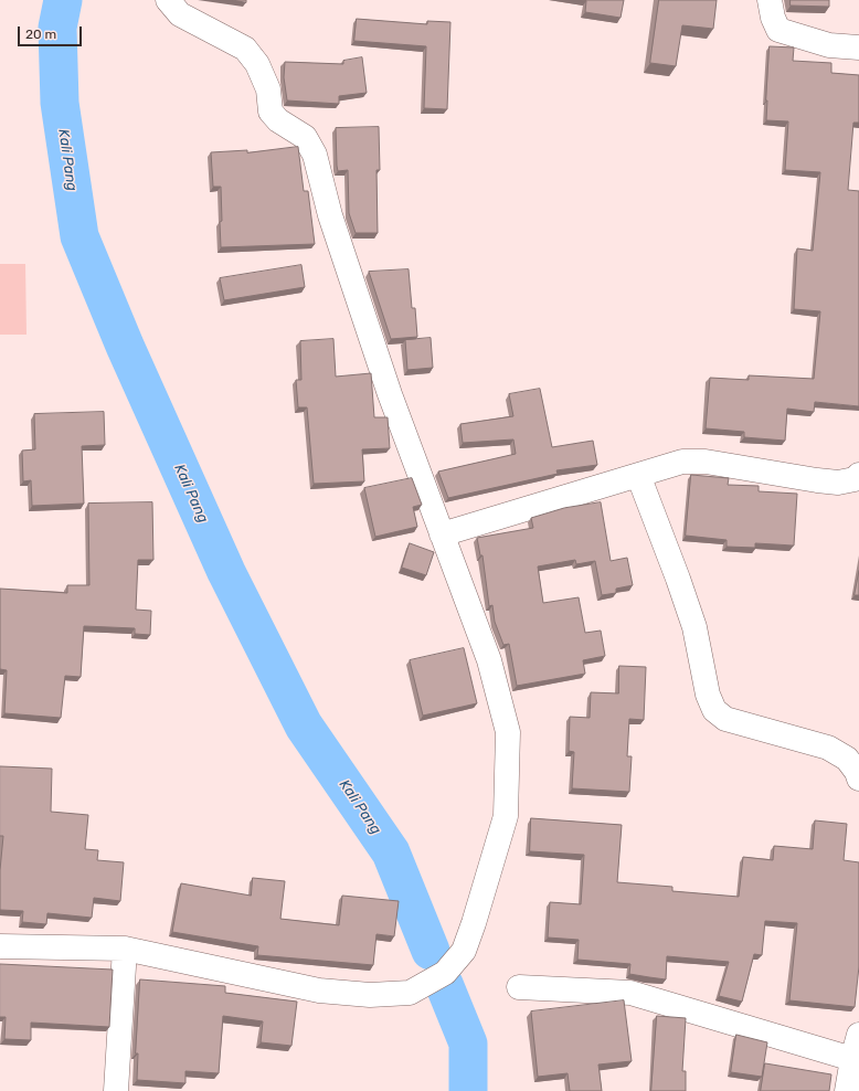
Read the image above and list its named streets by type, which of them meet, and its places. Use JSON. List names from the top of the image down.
{
  "water": ["Kali Pang"],
  "scale_bar": "20 m"
}
